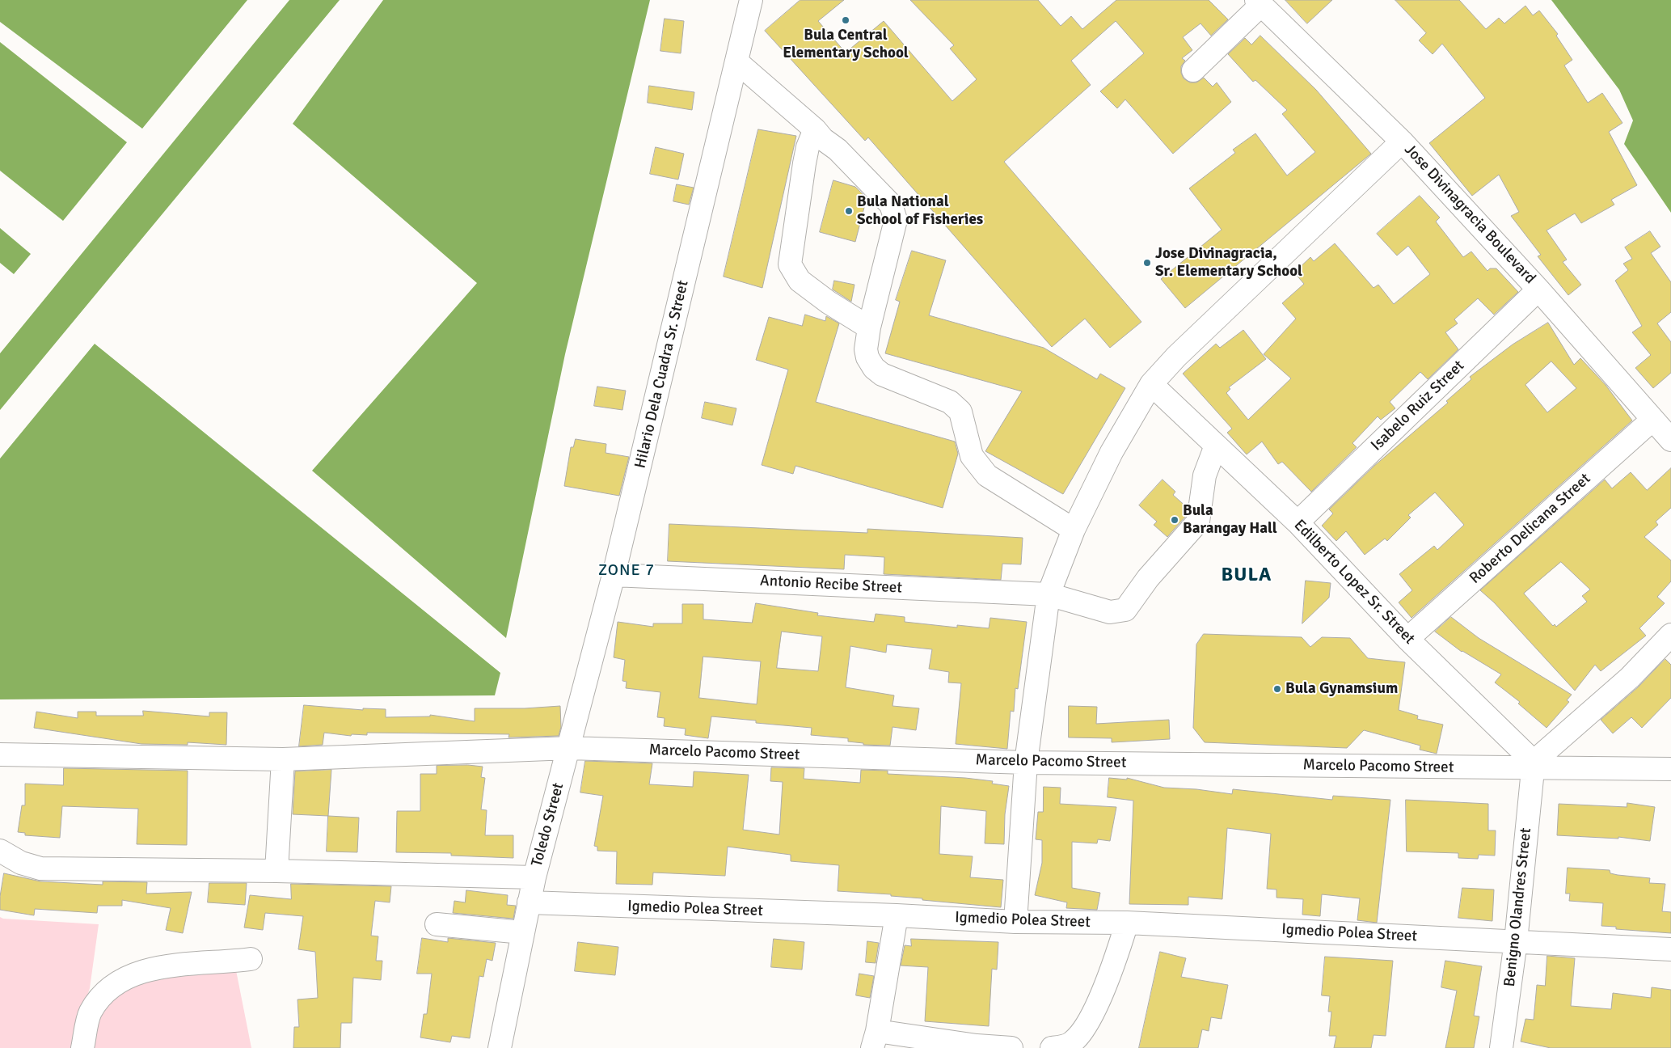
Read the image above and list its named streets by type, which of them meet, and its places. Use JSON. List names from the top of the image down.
{
  "streets": {
    "street": [
      "Jose Divinagracia Boulevard",
      "Hilario Dela Cuadra Sr. Street",
      "Isabelo Ruiz Street",
      "Roberto Delicana Street",
      "Edilberto Lopez Sr. Street",
      "Antonio Recibe Street",
      "Marcelo Pacomo Street",
      "Toledo Street",
      "Benigno Olandres Street",
      "Igmedio Polea Street"
    ]
  },
  "crossings": [
    ["Jose Divinagracia Boulevard", "Isabelo Ruiz Street"],
    ["Jose Divinagracia Boulevard", "Roberto Delicana Street"],
    ["Hilario Dela Cuadra Sr. Street", "Antonio Recibe Street"],
    ["Hilario Dela Cuadra Sr. Street", "Marcelo Pacomo Street"],
    ["Hilario Dela Cuadra Sr. Street", "Toledo Street"],
    ["Isabelo Ruiz Street", "Edilberto Lopez Sr. Street"],
    ["Roberto Delicana Street", "Edilberto Lopez Sr. Street"],
    ["Edilberto Lopez Sr. Street", "Antonio Recibe Street"],
    ["Edilberto Lopez Sr. Street", "Marcelo Pacomo Street"],
    ["Edilberto Lopez Sr. Street", "Benigno Olandres Street"],
    ["Marcelo Pacomo Street", "Toledo Street"],
    ["Marcelo Pacomo Street", "Benigno Olandres Street"],
    ["Toledo Street", "Igmedio Polea Street"],
    ["Benigno Olandres Street", "Igmedio Polea Street"]
  ],
  "districts": ["ZONE 7", "BULA"],
  "places": [
    "Bula Central Elementary School",
    "Bula National School of Fisheries",
    "Jose Divinagracia, Sr. Elementary School",
    "Bula Barangay Hall",
    "Bula Gynamsium"
  ]
}
